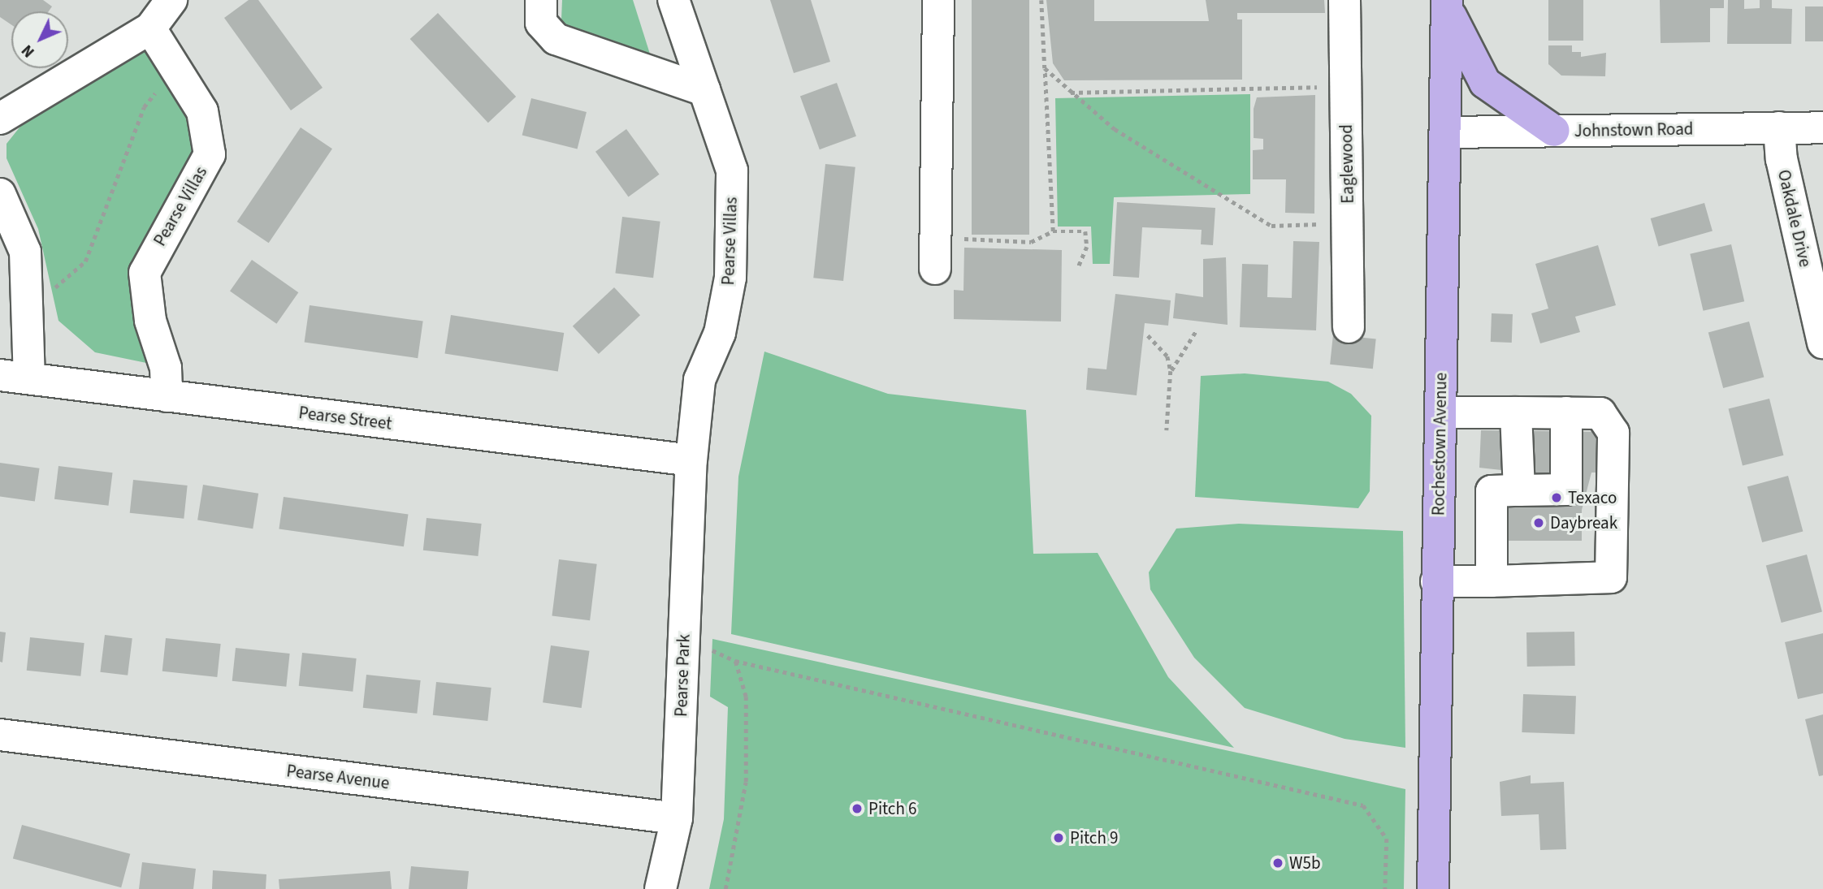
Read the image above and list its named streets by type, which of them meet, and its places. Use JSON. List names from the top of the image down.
{
  "streets": {
    "main road": ["Rochestown Avenue"],
    "street": [
      "Johnstown Road",
      "Eaglewood",
      "Pearse Villas",
      "Oakdale Drive",
      "Pearse Street",
      "Pearse Park",
      "Pearse Avenue"
    ]
  },
  "crossings": [
    ["Johnstown Road", "Oakdale Drive"],
    ["Johnstown Road", "Rochestown Avenue"],
    ["Pearse Villas", "Pearse Street"],
    ["Pearse Villas", "Pearse Park"],
    ["Pearse Street", "Pearse Park"],
    ["Pearse Park", "Pearse Avenue"]
  ],
  "places": [
    "Texaco",
    "Daybreak",
    "Pitch 6",
    "Pitch 9",
    "W5b"
  ],
  "north": "bottom left"
}
